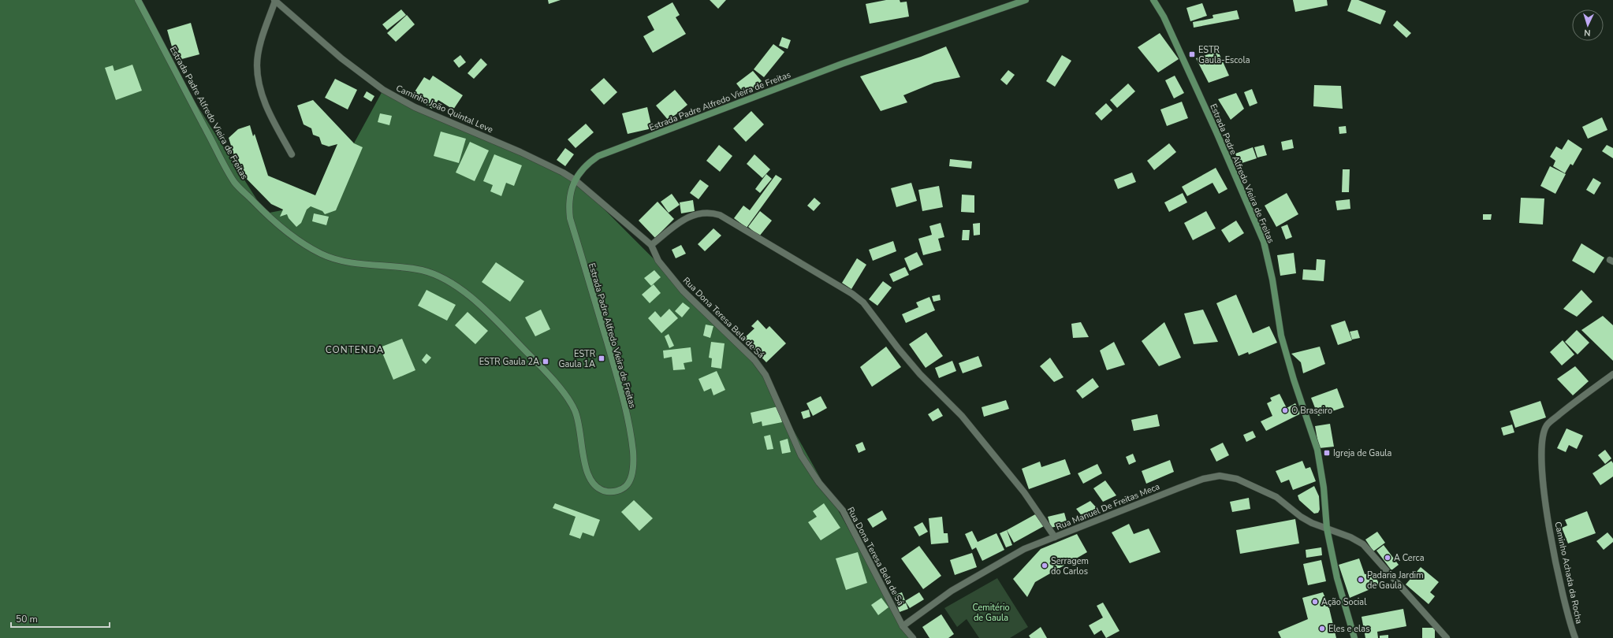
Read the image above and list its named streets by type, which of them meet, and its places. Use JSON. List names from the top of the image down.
{
  "streets": {
    "main road": ["Estrada Padre Alfredo Vieira de Freitas"],
    "street": [
      "Caminho João Quintal Leve",
      "Rua Dona Teresa Bela de Sá",
      "Rua Manuel De Freitas Meca",
      "Caminho Achada da Rocha"
    ]
  },
  "crossings": [
    ["Estrada Padre Alfredo Vieira de Freitas", "Caminho João Quintal Leve"],
    ["Estrada Padre Alfredo Vieira de Freitas", "Rua Dona Teresa Bela de Sá"],
    ["Estrada Padre Alfredo Vieira de Freitas", "Rua Manuel De Freitas Meca"],
    ["Caminho João Quintal Leve", "Rua Dona Teresa Bela de Sá"],
    ["Rua Dona Teresa Bela de Sá", "Rua Manuel De Freitas Meca"]
  ],
  "districts": ["CONTENDA"],
  "parks": ["Cemitério de Gaula"],
  "places": {
    "transit": [
      "ESTR Gaula-Escola",
      "ESTR Gaula 1A",
      "ESTR Gaula 2A",
      "Igreja de Gaula"
    ],
    "other": [
      "O Braseiro",
      "A Cerca",
      "Serragem do Carlos",
      "Padaria Jardim de Gaula",
      "Ação Social",
      "Eles e elas"
    ]
  },
  "scale_bar": "50 m",
  "north": "bottom"
}
